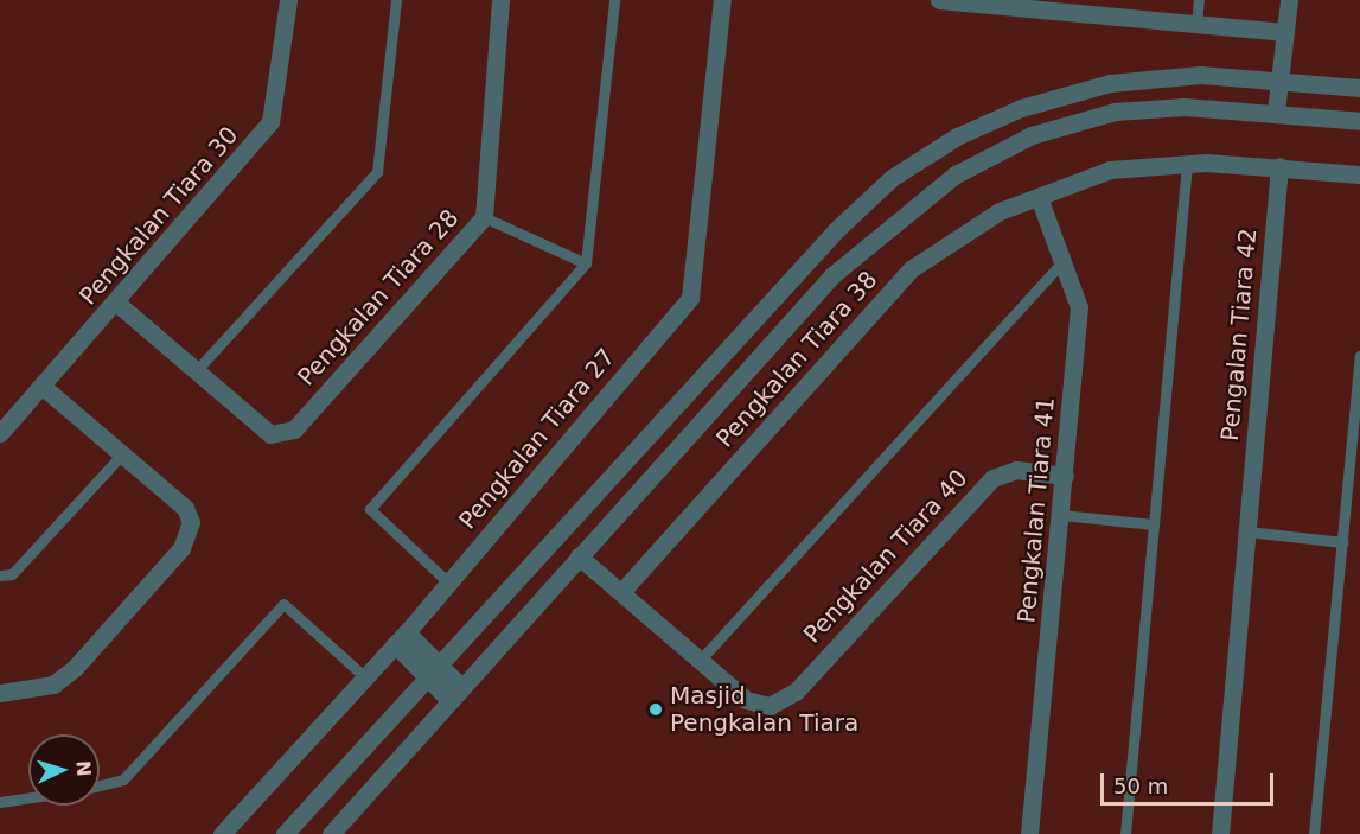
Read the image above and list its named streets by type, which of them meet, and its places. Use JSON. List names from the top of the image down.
{
  "streets": {
    "street": [
      "Pengkalan Tiara 30",
      "Pengkalan Tiara 28",
      "Pengalan Tiara 42",
      "Pengkalan Tiara 38",
      "Pengkalan Tiara 27",
      "Pengkalan Tiara 41",
      "Pengkalan Tiara 40"
    ]
  },
  "crossings": [
    ["Pengalan Tiara 42", "Pengkalan Tiara 38"],
    ["Pengkalan Tiara 38", "Pengkalan Tiara 41"],
    ["Pengkalan Tiara 41", "Pengkalan Tiara 40"]
  ],
  "places": ["Masjid Pengkalan Tiara"],
  "scale_bar": "50 m",
  "north": "right"
}
